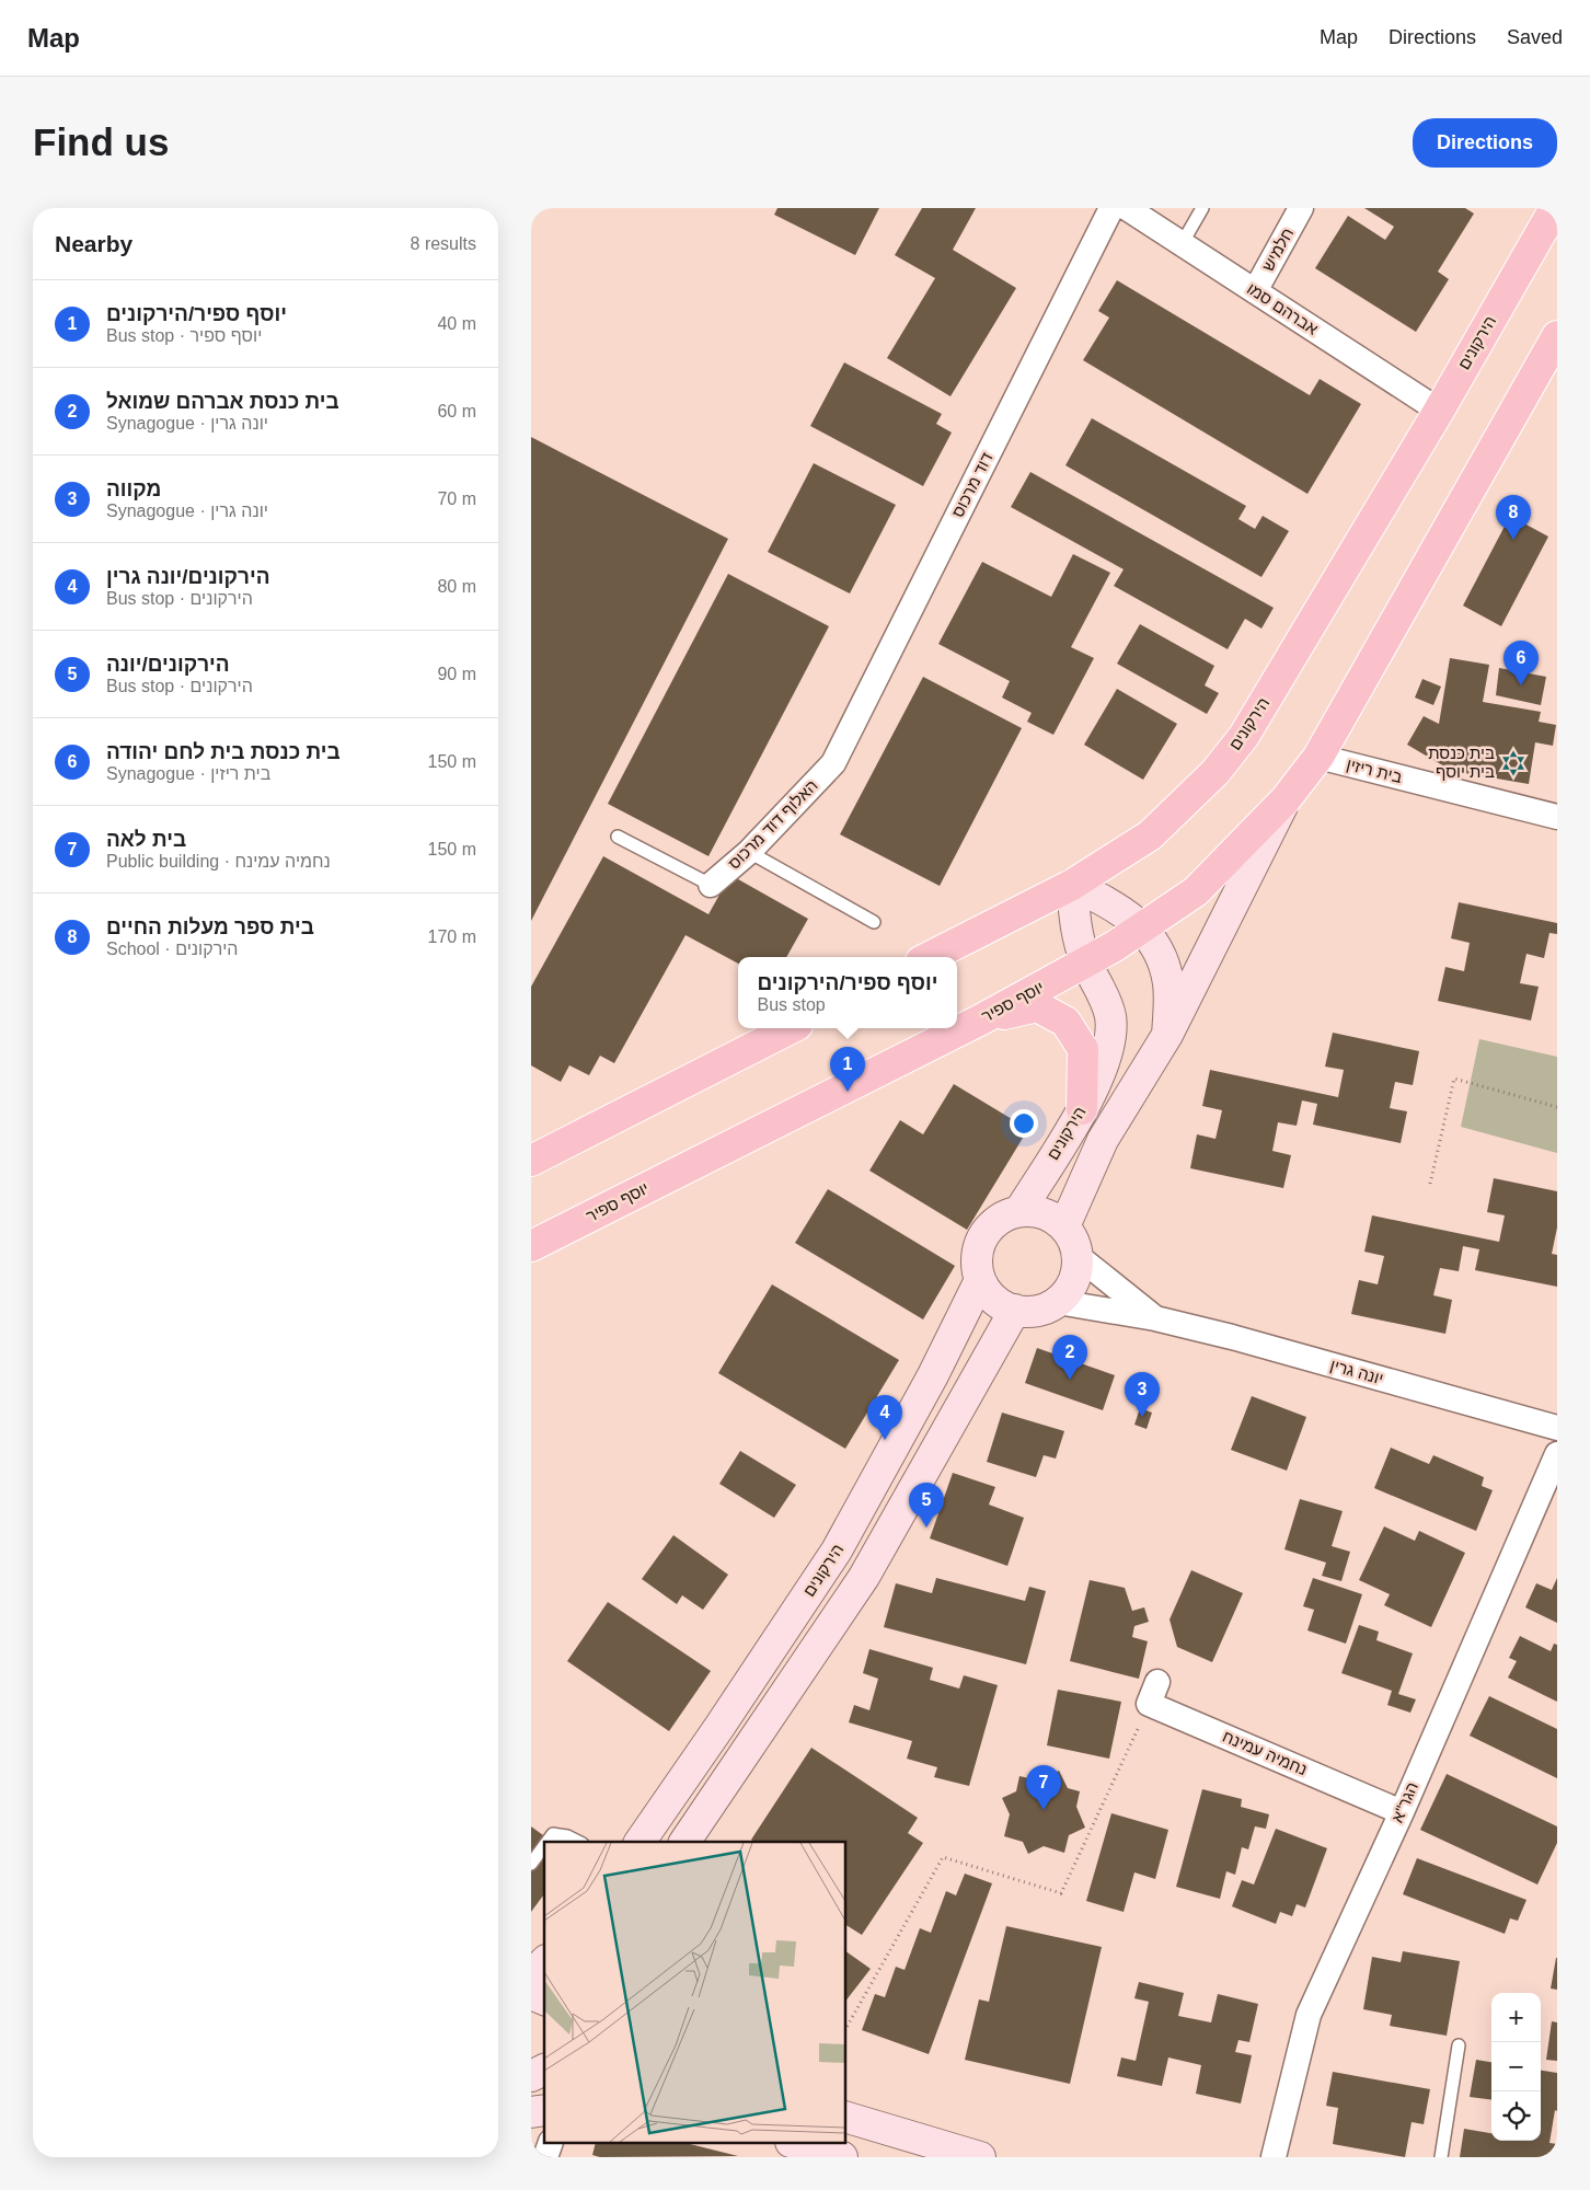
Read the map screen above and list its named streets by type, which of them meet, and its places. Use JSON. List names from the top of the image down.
{
  "streets": {
    "main road": ["הירקונים", "יוסף ספיר"],
    "street": [
      "חלמיש",
      "אברהם סמו",
      "דוד מרכוס",
      "בית ריזין",
      "האלוף דוד מרכוס",
      "יונה גרין",
      "נחמיה עמינח",
      "הגר\"א"
    ]
  },
  "crossings": [
    ["חלמיש", "אברהם סמו"],
    ["אברהם סמו", "הירקונים"],
    ["הירקונים", "בית ריזין"],
    ["הירקונים", "יוסף ספיר"],
    ["הירקונים", "יונה גרין"],
    ["דוד מרכוס", "האלוף דוד מרכוס"],
    ["נחמיה עמינח", "הגר\"א"]
  ],
  "places": {
    "synagogue": ["בית כנסת בית יוסף"]
  },
  "page": {
    "header": "Map",
    "nav": ["Map", "Directions", "Saved"],
    "buttons": "Directions",
    "title": "Find us",
    "heading": ["Nearby", "8 results"],
    "list": [
      {
        "mark": "1",
        "name": "יוסף ספיר/הירקונים",
        "note": "Bus stop · יוסף ספיר",
        "value": "40 m"
      },
      {
        "mark": "2",
        "name": "בית כנסת אברהם שמואל",
        "note": "Synagogue · יונה גרין",
        "value": "60 m"
      },
      {
        "mark": "3",
        "name": "מקווה",
        "note": "Synagogue · יונה גרין",
        "value": "70 m"
      },
      {
        "mark": "4",
        "name": "הירקונים/יונה גרין",
        "note": "Bus stop · הירקונים",
        "value": "80 m"
      },
      {
        "mark": "5",
        "name": "הירקונים/יונה",
        "note": "Bus stop · הירקונים",
        "value": "90 m"
      },
      {
        "mark": "6",
        "name": "בית כנסת בית לחם יהודה",
        "note": "Synagogue · בית ריזין",
        "value": "150 m"
      },
      {
        "mark": "7",
        "name": "בית לאה",
        "note": "Public building · נחמיה עמינח",
        "value": "150 m"
      },
      {
        "mark": "8",
        "name": "בית ספר מעלות החיים",
        "note": "School · הירקונים",
        "value": "170 m"
      }
    ],
    "pins": [
      "8",
      "6",
      "1",
      "2",
      "3",
      "4",
      "5",
      "7"
    ],
    "popup": ["יוסף ספיר/הירקונים", "Bus stop"],
    "map_buttons": ["+", "−"]
  }
}
